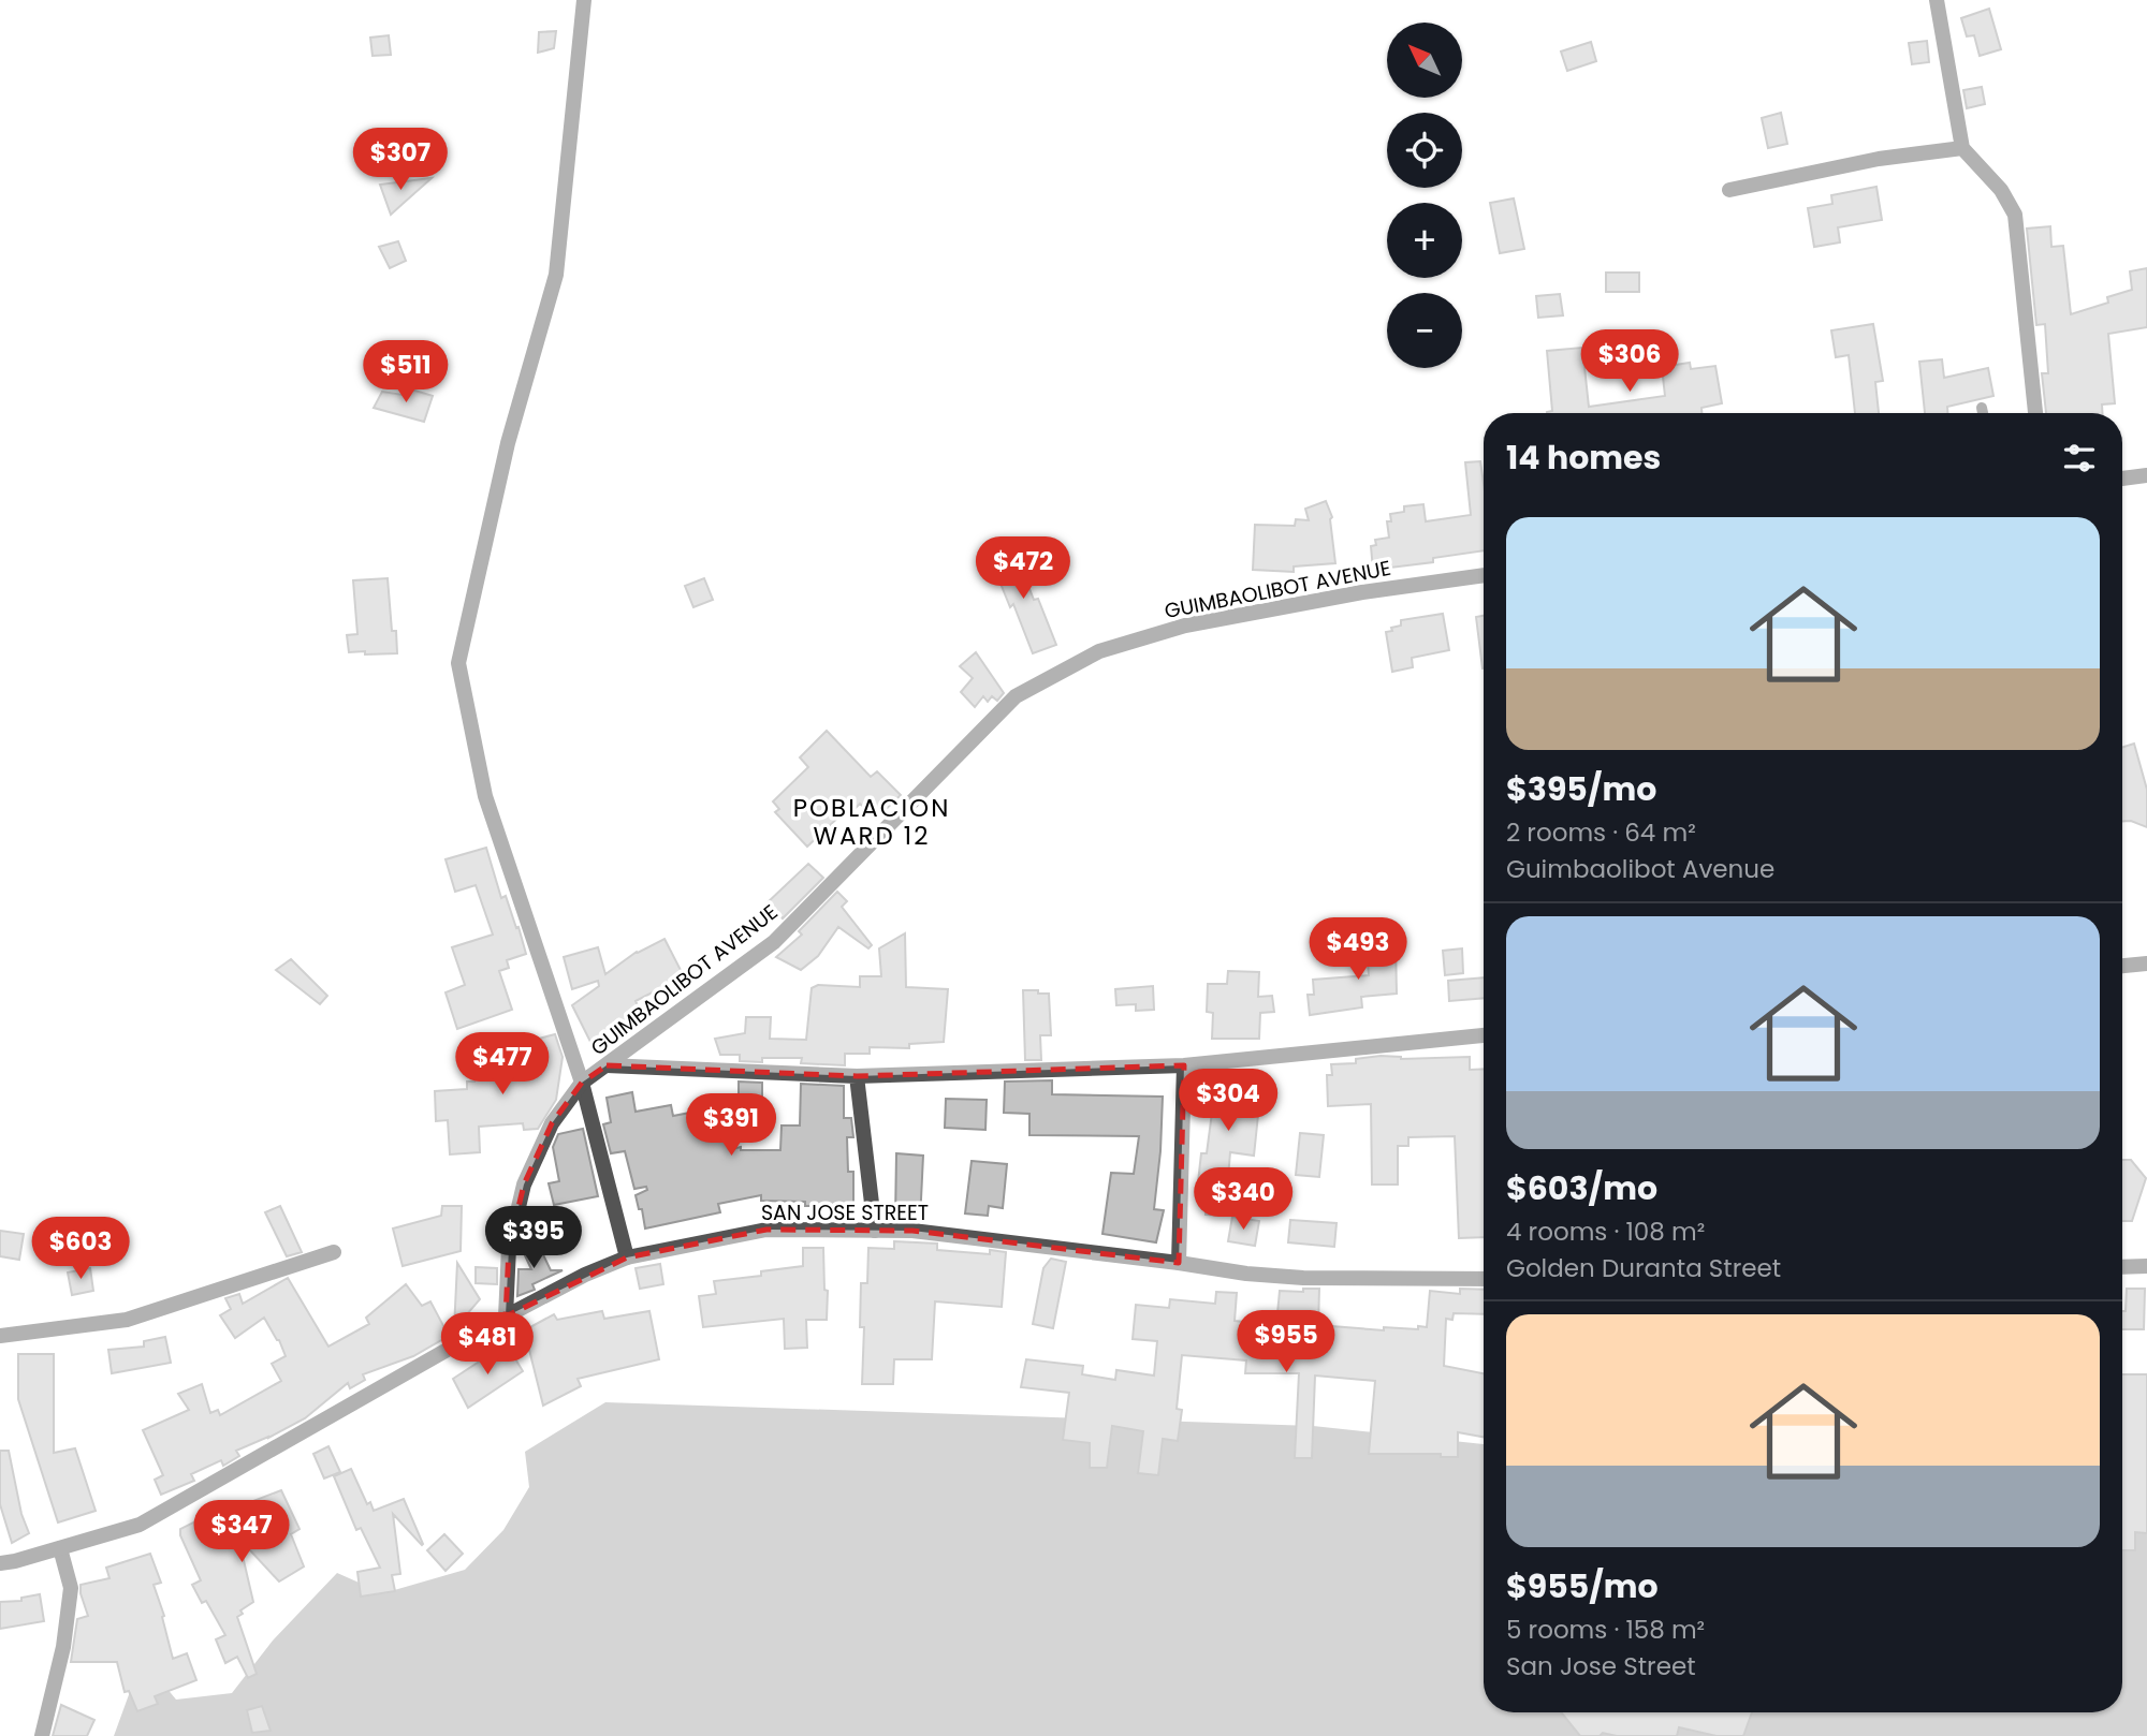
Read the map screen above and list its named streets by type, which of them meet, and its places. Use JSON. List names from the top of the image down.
{
  "streets": {
    "street": ["GUIMBAOLIBOT AVENUE", "SAN JOSE STREET"]
  },
  "crossings": [
    ["GUIMBAOLIBOT AVENUE", "SAN JOSE STREET"]
  ],
  "districts": ["POBLACION WARD 12"],
  "north": "top left",
  "page": {
    "map_buttons": ["+", "−"],
    "price": [
      "$307",
      "$306",
      "$511",
      "$472",
      "$493",
      "$477",
      "$304",
      "$391",
      "$340",
      "$395",
      "$603",
      "$955",
      "$481",
      "$347"
    ],
    "heading": "14 homes",
    "list": [
      {
        "name": "$395/mo",
        "note": "2 rooms · 64 m² · Guimbaolibot Avenue"
      },
      {
        "name": "$603/mo",
        "note": "4 rooms · 108 m² · Golden Duranta Street"
      },
      {
        "name": "$955/mo",
        "note": "5 rooms · 158 m² · San Jose Street"
      }
    ]
  }
}
